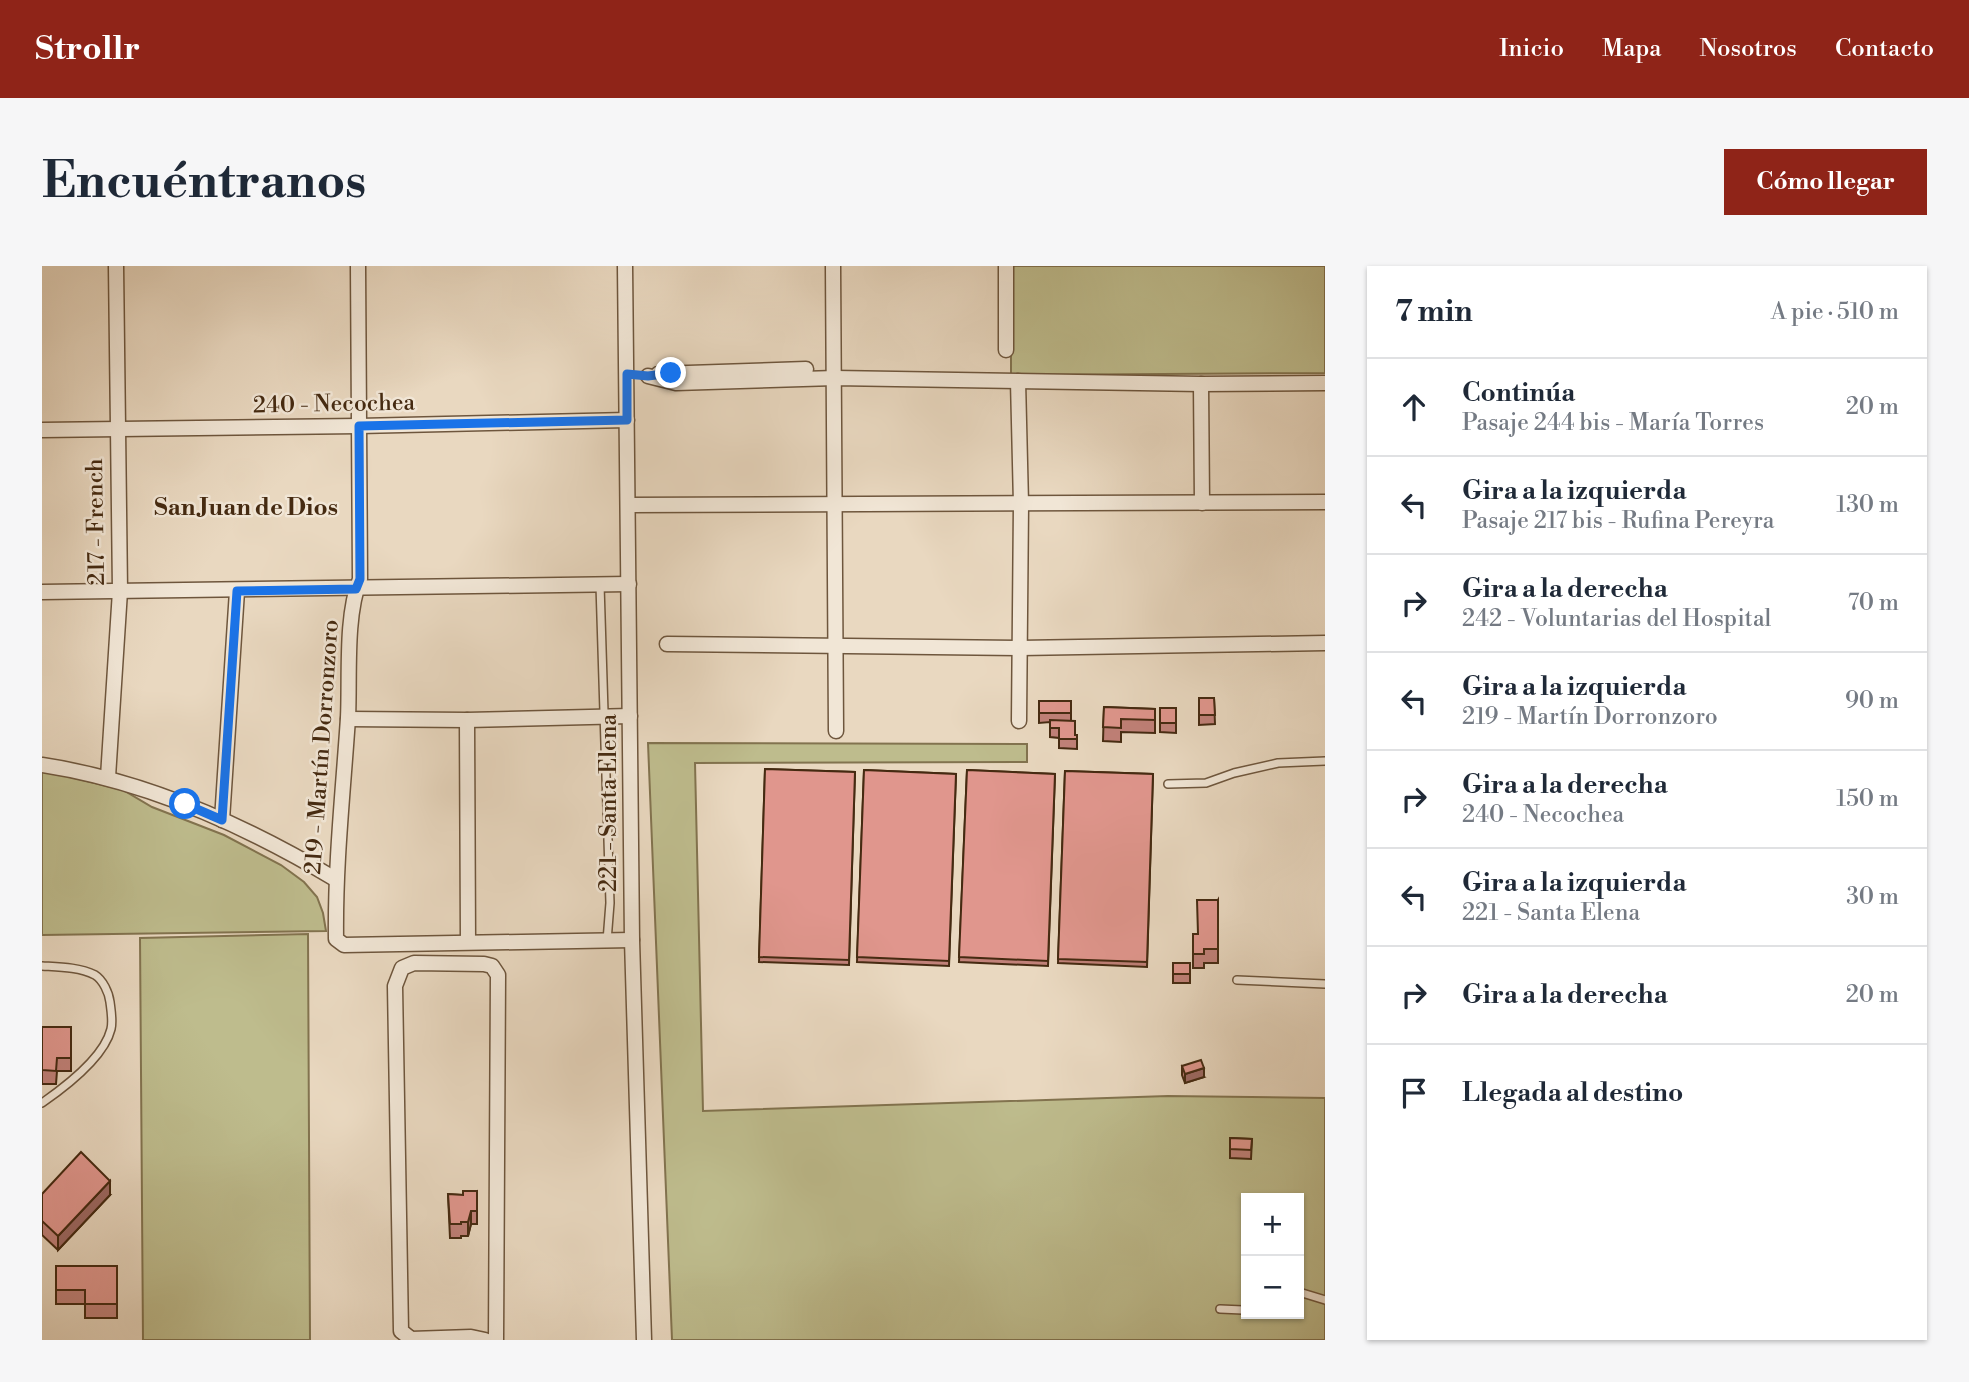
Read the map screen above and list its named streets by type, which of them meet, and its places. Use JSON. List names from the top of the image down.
{
  "streets": {
    "street": [
      "240 - Necochea",
      "217 - French",
      "219 - Martín Dorronzoro",
      "221 - Santa Elena"
    ]
  },
  "crossings": [
    ["240 - Necochea", "217 - French"],
    ["240 - Necochea", "219 - Martín Dorronzoro"],
    ["240 - Necochea", "221 - Santa Elena"]
  ],
  "districts": ["San Juan de Dios"],
  "page": {
    "header": "Strollr",
    "nav": [
      "Inicio",
      "Mapa",
      "Nosotros",
      "Contacto"
    ],
    "buttons": "Cómo llegar",
    "title": "Encuéntranos",
    "heading": ["7 min", "A pie · 510 m"],
    "list": [
      ["Continúa", "Pasaje 244 bis - María Torres", "20 m"],
      ["Gira a la izquierda", "Pasaje 217 bis - Rufina Pereyra", "130 m"],
      ["Gira a la derecha", "242 - Voluntarias del Hospital", "70 m"],
      ["Gira a la izquierda", "219 - Martín Dorronzoro", "90 m"],
      ["Gira a la derecha", "240 - Necochea", "150 m"],
      ["Gira a la izquierda", "221 - Santa Elena", "30 m"],
      ["Gira a la derecha", "20 m"],
      "Llegada al destino"
    ],
    "map_buttons": ["+", "−"]
  }
}
